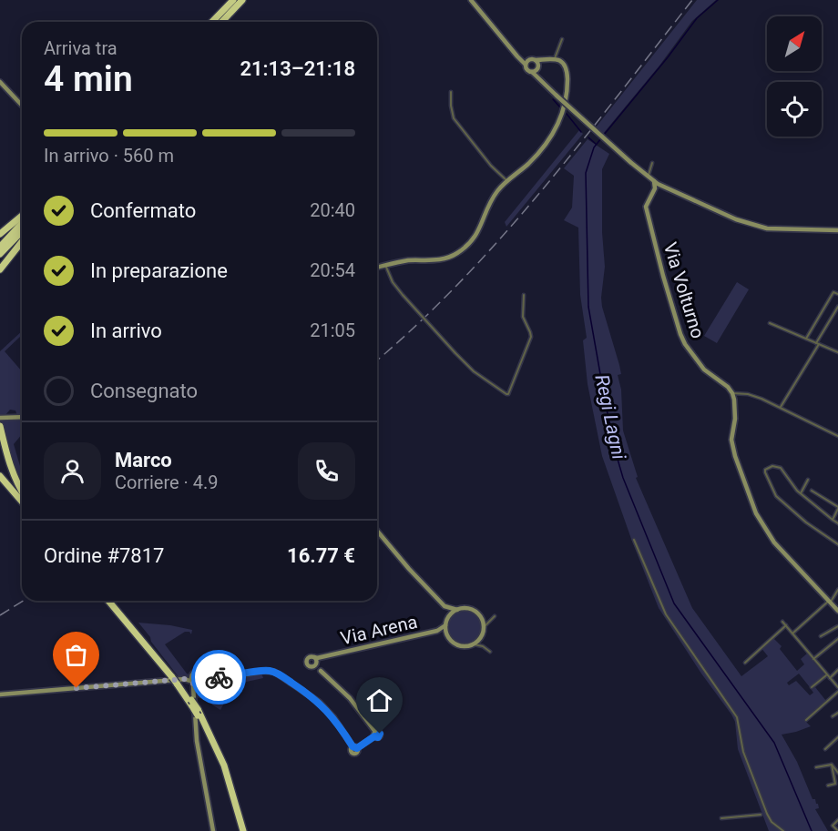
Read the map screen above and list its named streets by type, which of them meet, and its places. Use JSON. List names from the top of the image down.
{
  "streets": {
    "street": ["Via Volturno", "Via Arena"]
  },
  "water": ["Regi Lagni"],
  "north": "top right",
  "page": {
    "heading": ["4 min", "Arriva tra", "21:13–21:18"],
    "panel": [
      "Marco",
      "Corriere · 4.9",
      "Ordine #7817",
      "16.77 €"
    ],
    "bar": "In arrivo · 560 m",
    "list": [
      ["Confermato", "20:40"],
      ["In preparazione", "20:54"],
      ["In arrivo", "21:05"],
      "Consegnato"
    ]
  }
}
